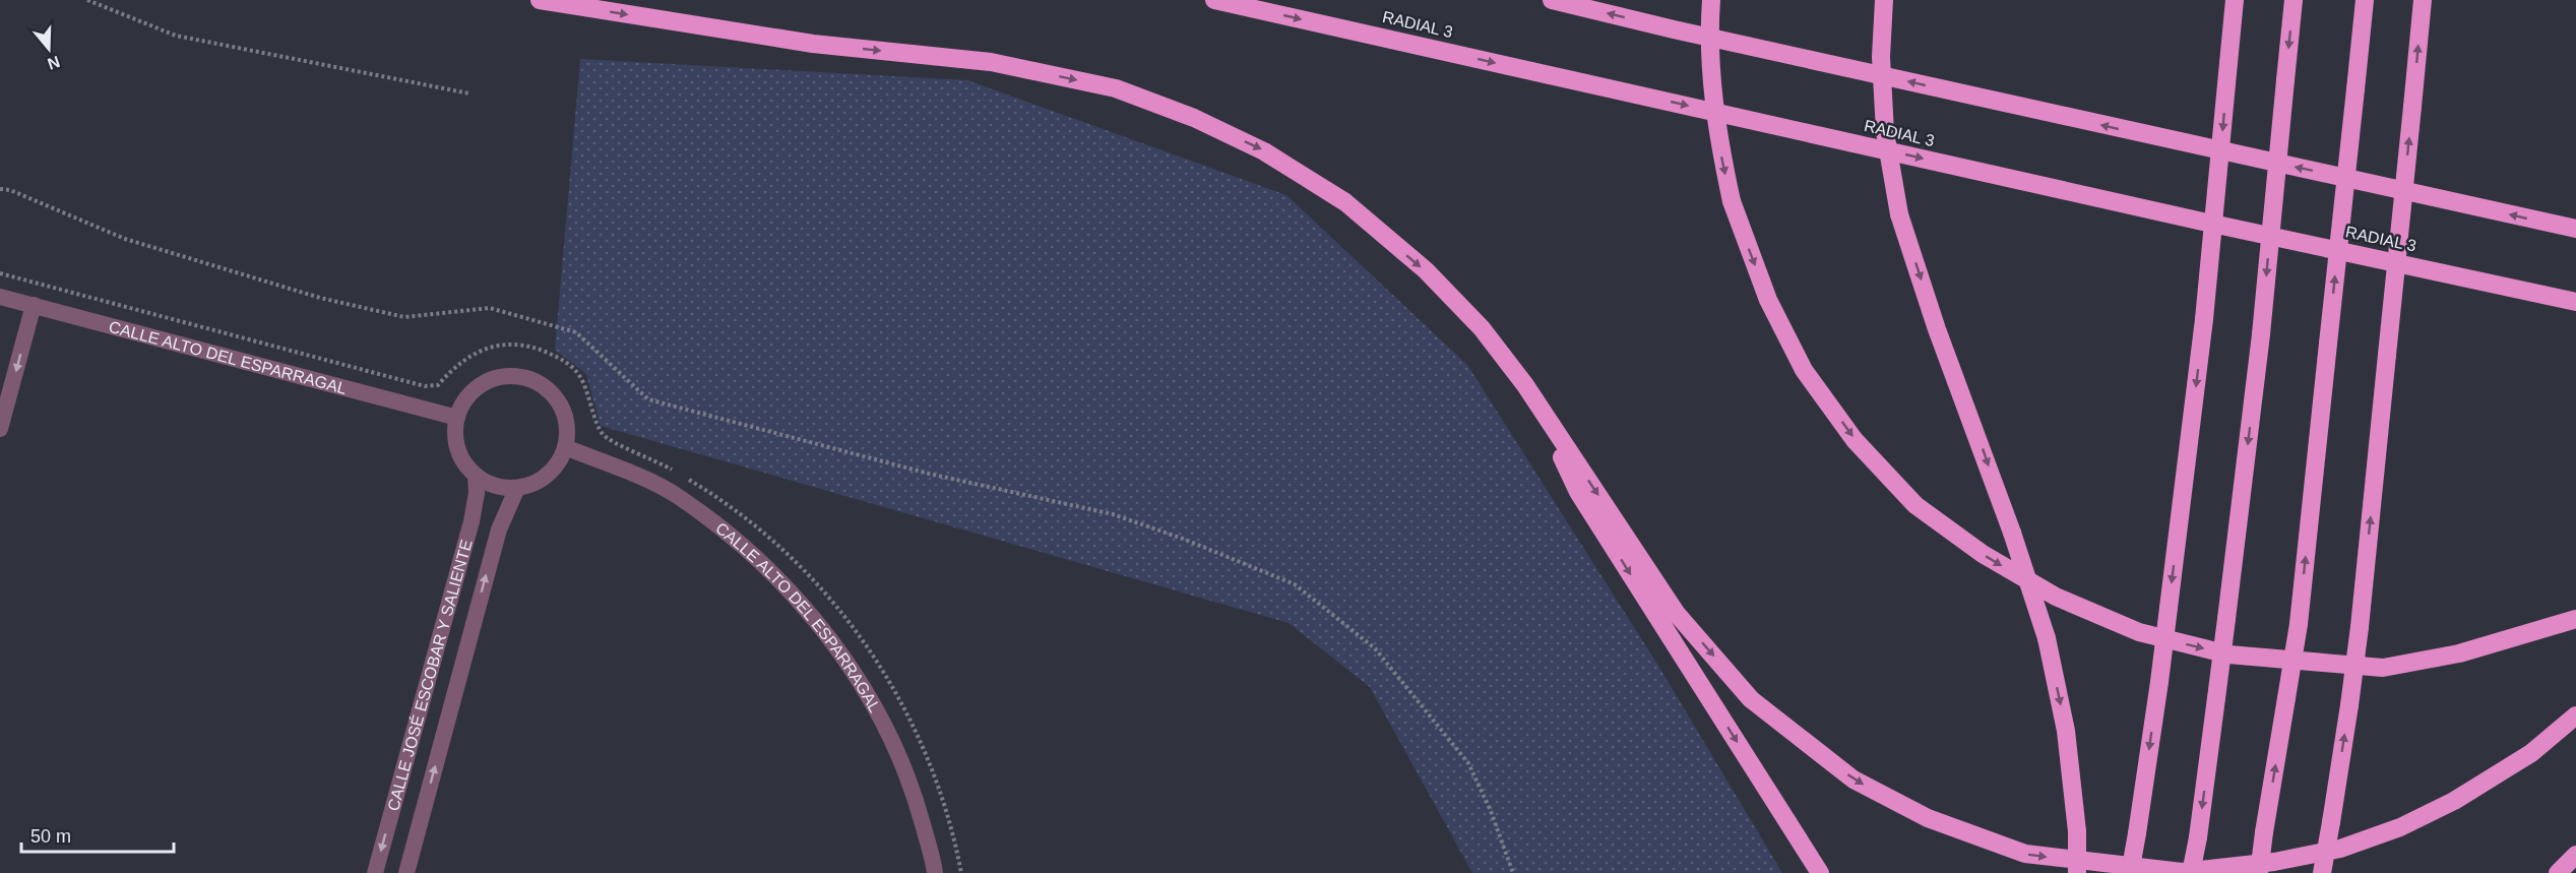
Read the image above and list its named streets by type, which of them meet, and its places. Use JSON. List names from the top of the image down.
{
  "streets": {
    "highway": ["RADIAL 3"],
    "street": ["CALLE ALTO DEL ESPARRAGAL", "CALLE JOSÉ ESCOBAR Y SALIENTE"]
  },
  "crossings": [
    ["CALLE ALTO DEL ESPARRAGAL", "CALLE JOSÉ ESCOBAR Y SALIENTE"]
  ],
  "scale_bar": "50 m",
  "north": "bottom"
}
